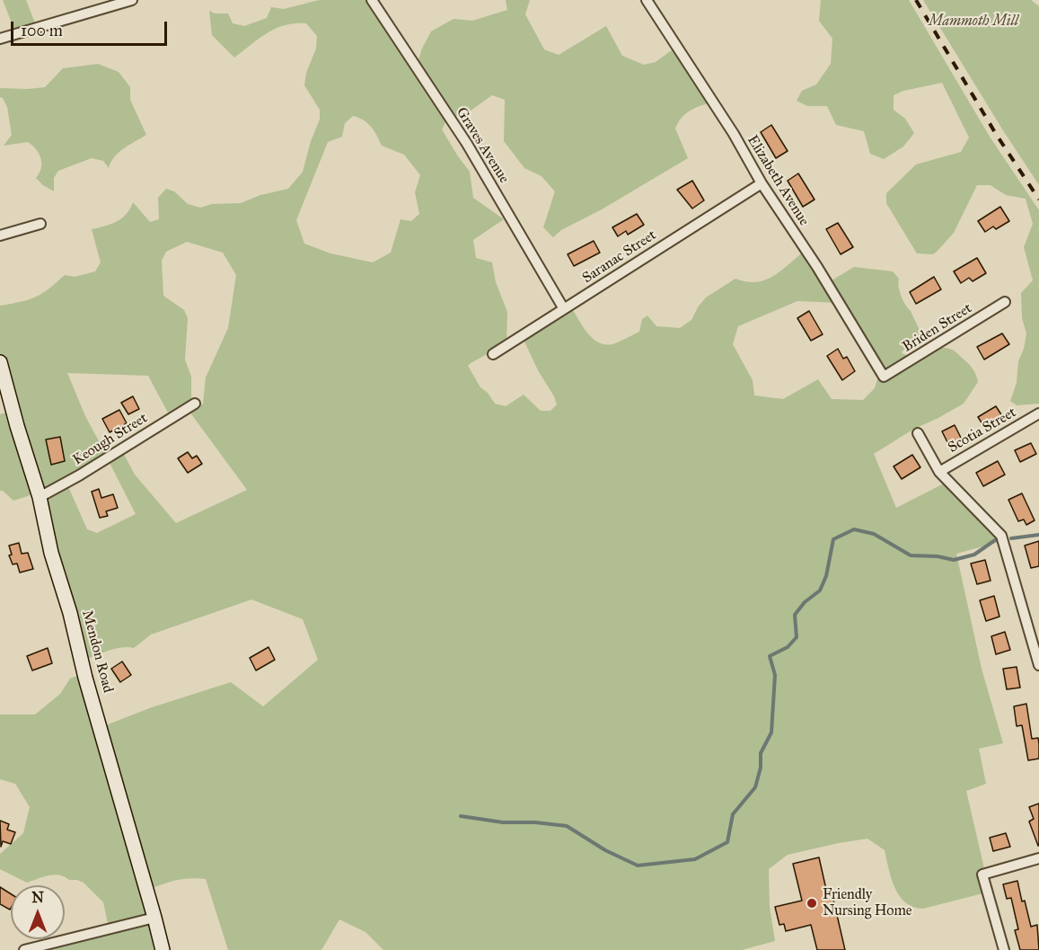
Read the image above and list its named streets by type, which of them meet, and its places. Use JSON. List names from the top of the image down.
{
  "streets": {
    "street": [
      "Graves Avenue",
      "Elizabeth Avenue",
      "Saranac Street",
      "Briden Street",
      "Scotia Street",
      "Keough Street",
      "Mendon Road"
    ]
  },
  "crossings": [
    ["Graves Avenue", "Saranac Street"],
    ["Elizabeth Avenue", "Saranac Street"],
    ["Elizabeth Avenue", "Briden Street"],
    ["Keough Street", "Mendon Road"]
  ],
  "parks": ["Mammoth Mill"],
  "places": ["Friendly Nursing Home"],
  "scale_bar": "100 m",
  "north": "top"
}
